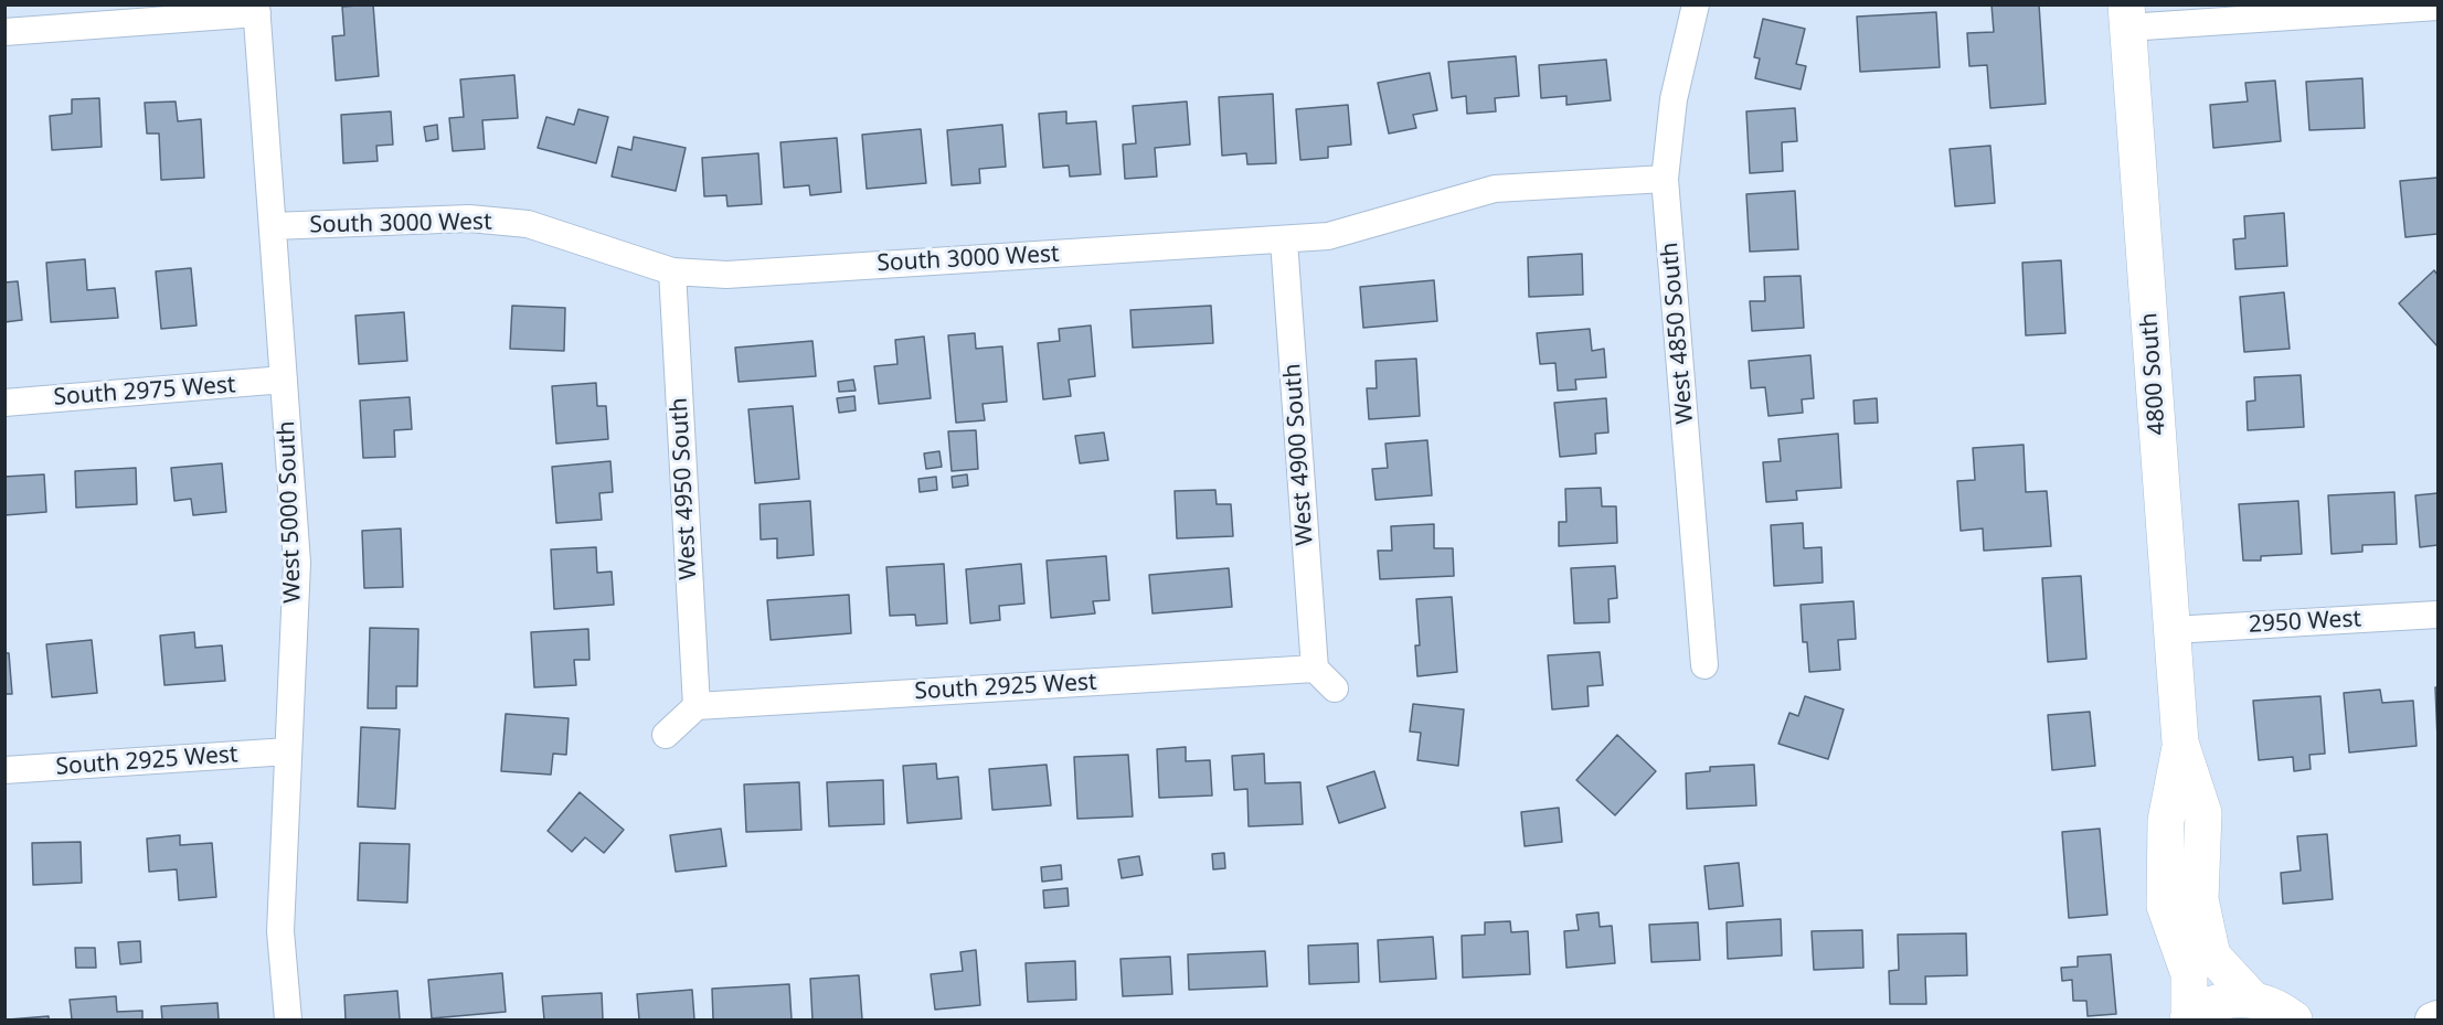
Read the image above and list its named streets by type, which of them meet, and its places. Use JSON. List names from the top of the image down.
{
  "streets": {
    "main road": ["4800 South"],
    "street": [
      "South 3000 West",
      "West 4850 South",
      "South 2975 West",
      "West 4900 South",
      "West 4950 South",
      "West 5000 South",
      "2950 West",
      "South 2925 West"
    ]
  },
  "crossings": [
    ["South 3000 West", "West 4850 South"],
    ["South 3000 West", "West 4900 South"],
    ["South 3000 West", "West 4950 South"],
    ["South 3000 West", "West 5000 South"],
    ["4800 South", "2950 West"],
    ["South 2975 West", "West 5000 South"],
    ["West 4900 South", "South 2925 West"],
    ["West 4950 South", "South 2925 West"],
    ["West 5000 South", "South 2925 West"]
  ]
}
